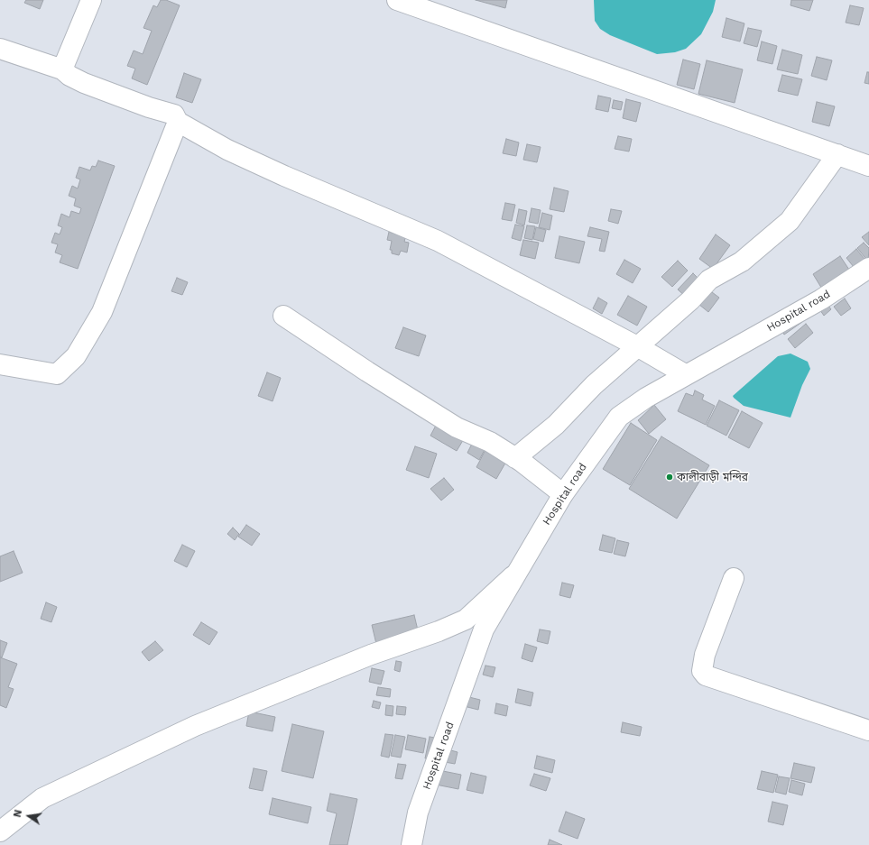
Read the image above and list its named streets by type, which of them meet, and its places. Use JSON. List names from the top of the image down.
{
  "streets": {
    "street": ["Hospital road"]
  },
  "places": ["কালীবাড়ী মন্দির"],
  "north": "left"
}
